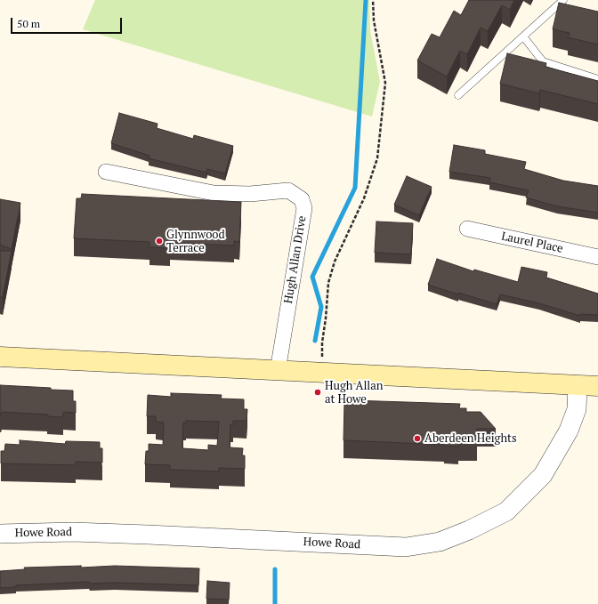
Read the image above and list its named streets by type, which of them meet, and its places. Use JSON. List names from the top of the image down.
{
  "streets": {
    "street": ["Laurel Place", "Hugh Allan Drive", "Howe Road"]
  },
  "places": ["Glynnwood Terrace", "Hugh Allan at Howe", "Aberdeen Heights"],
  "scale_bar": "50 m"
}
